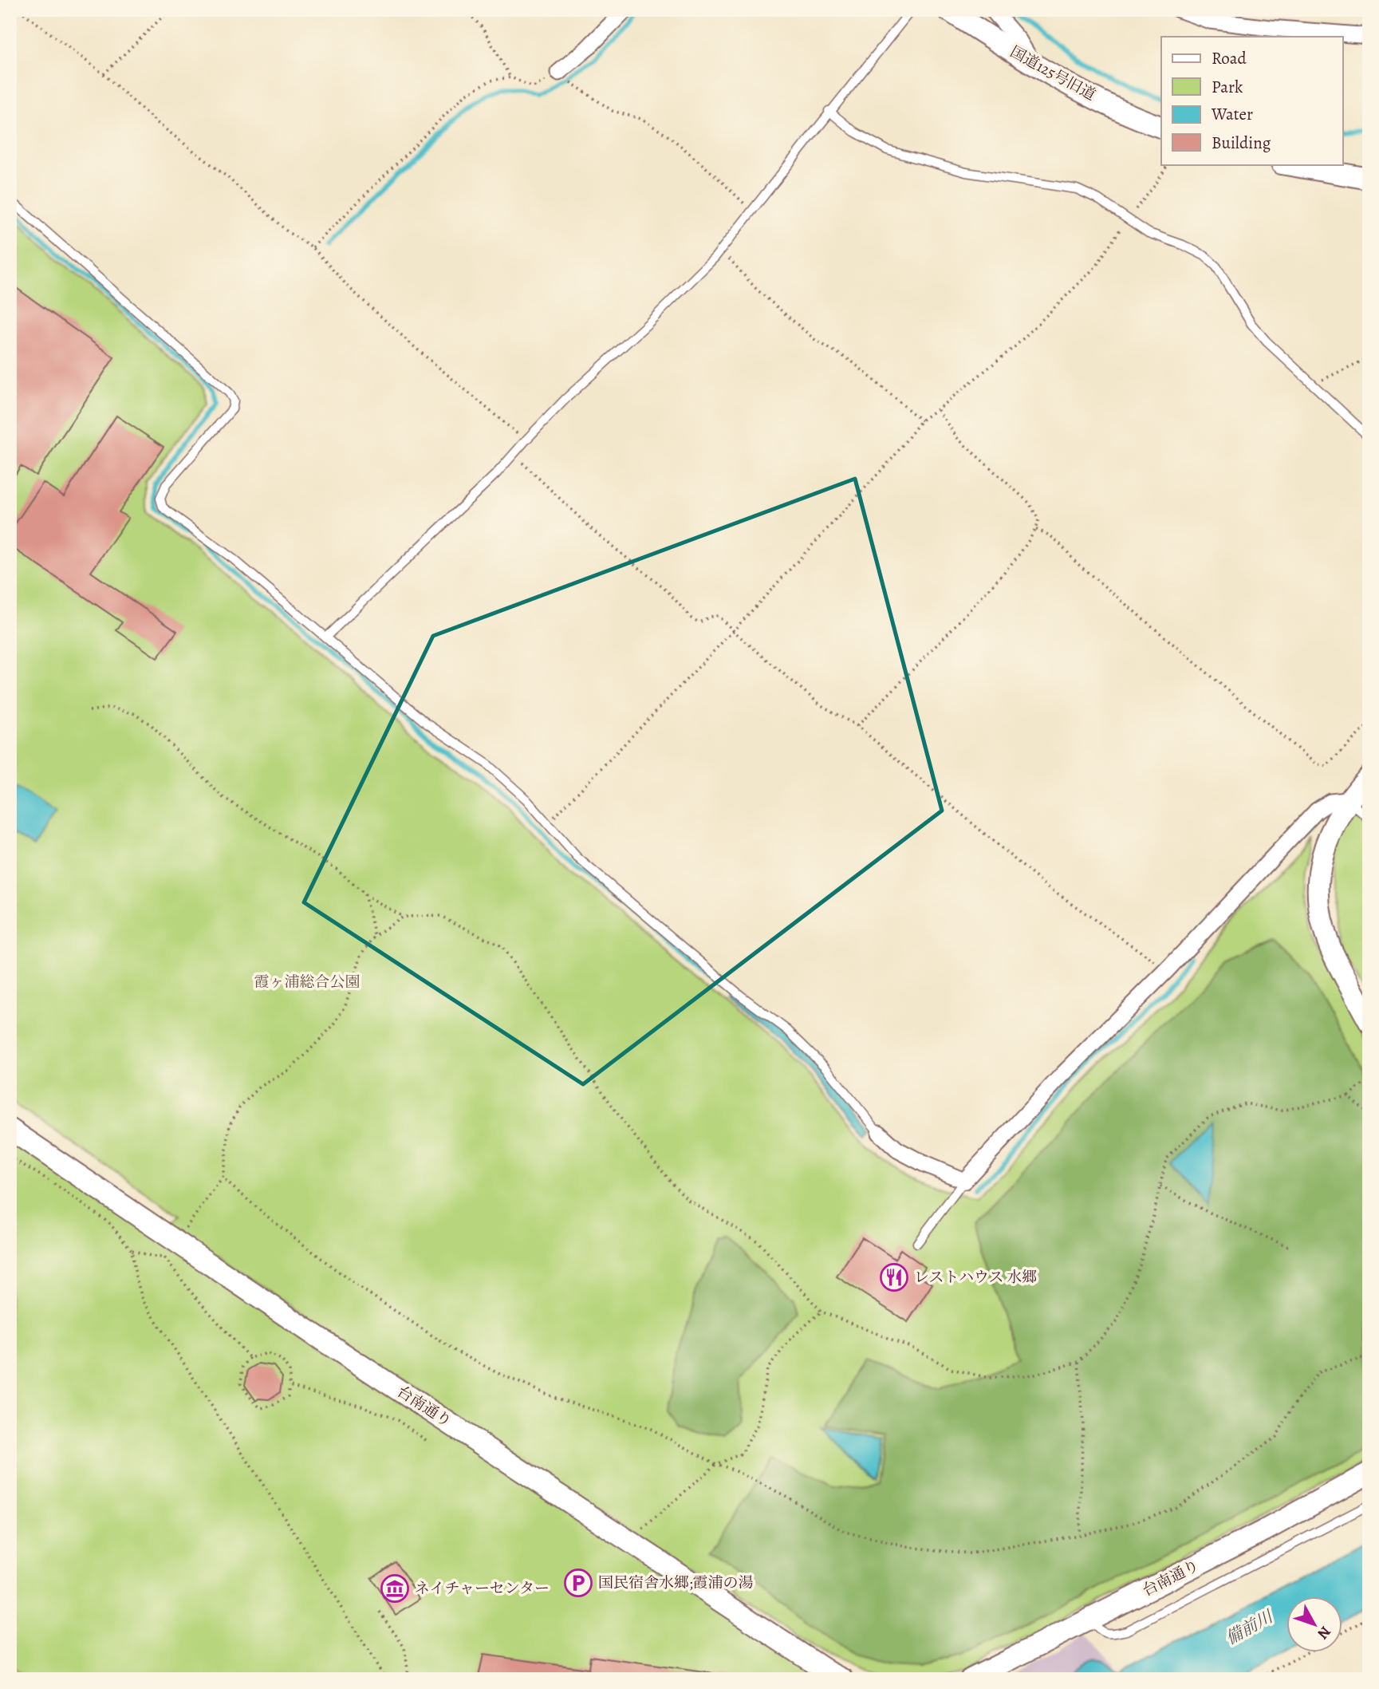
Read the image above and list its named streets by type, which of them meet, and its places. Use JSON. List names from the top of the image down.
{
  "streets": {
    "street": ["国道125号旧道", "台南通り"]
  },
  "water": ["備前川"],
  "parks": ["霞ヶ浦総合公園"],
  "places": {
    "restaurant": ["レストハウス 水郷"],
    "parking": ["国民宿舎水郷;霞浦の湯"],
    "museum": ["ネイチャーセンター"]
  },
  "legend": [
    "Road",
    "Park",
    "Water",
    "Building"
  ],
  "north": "bottom right"
}
